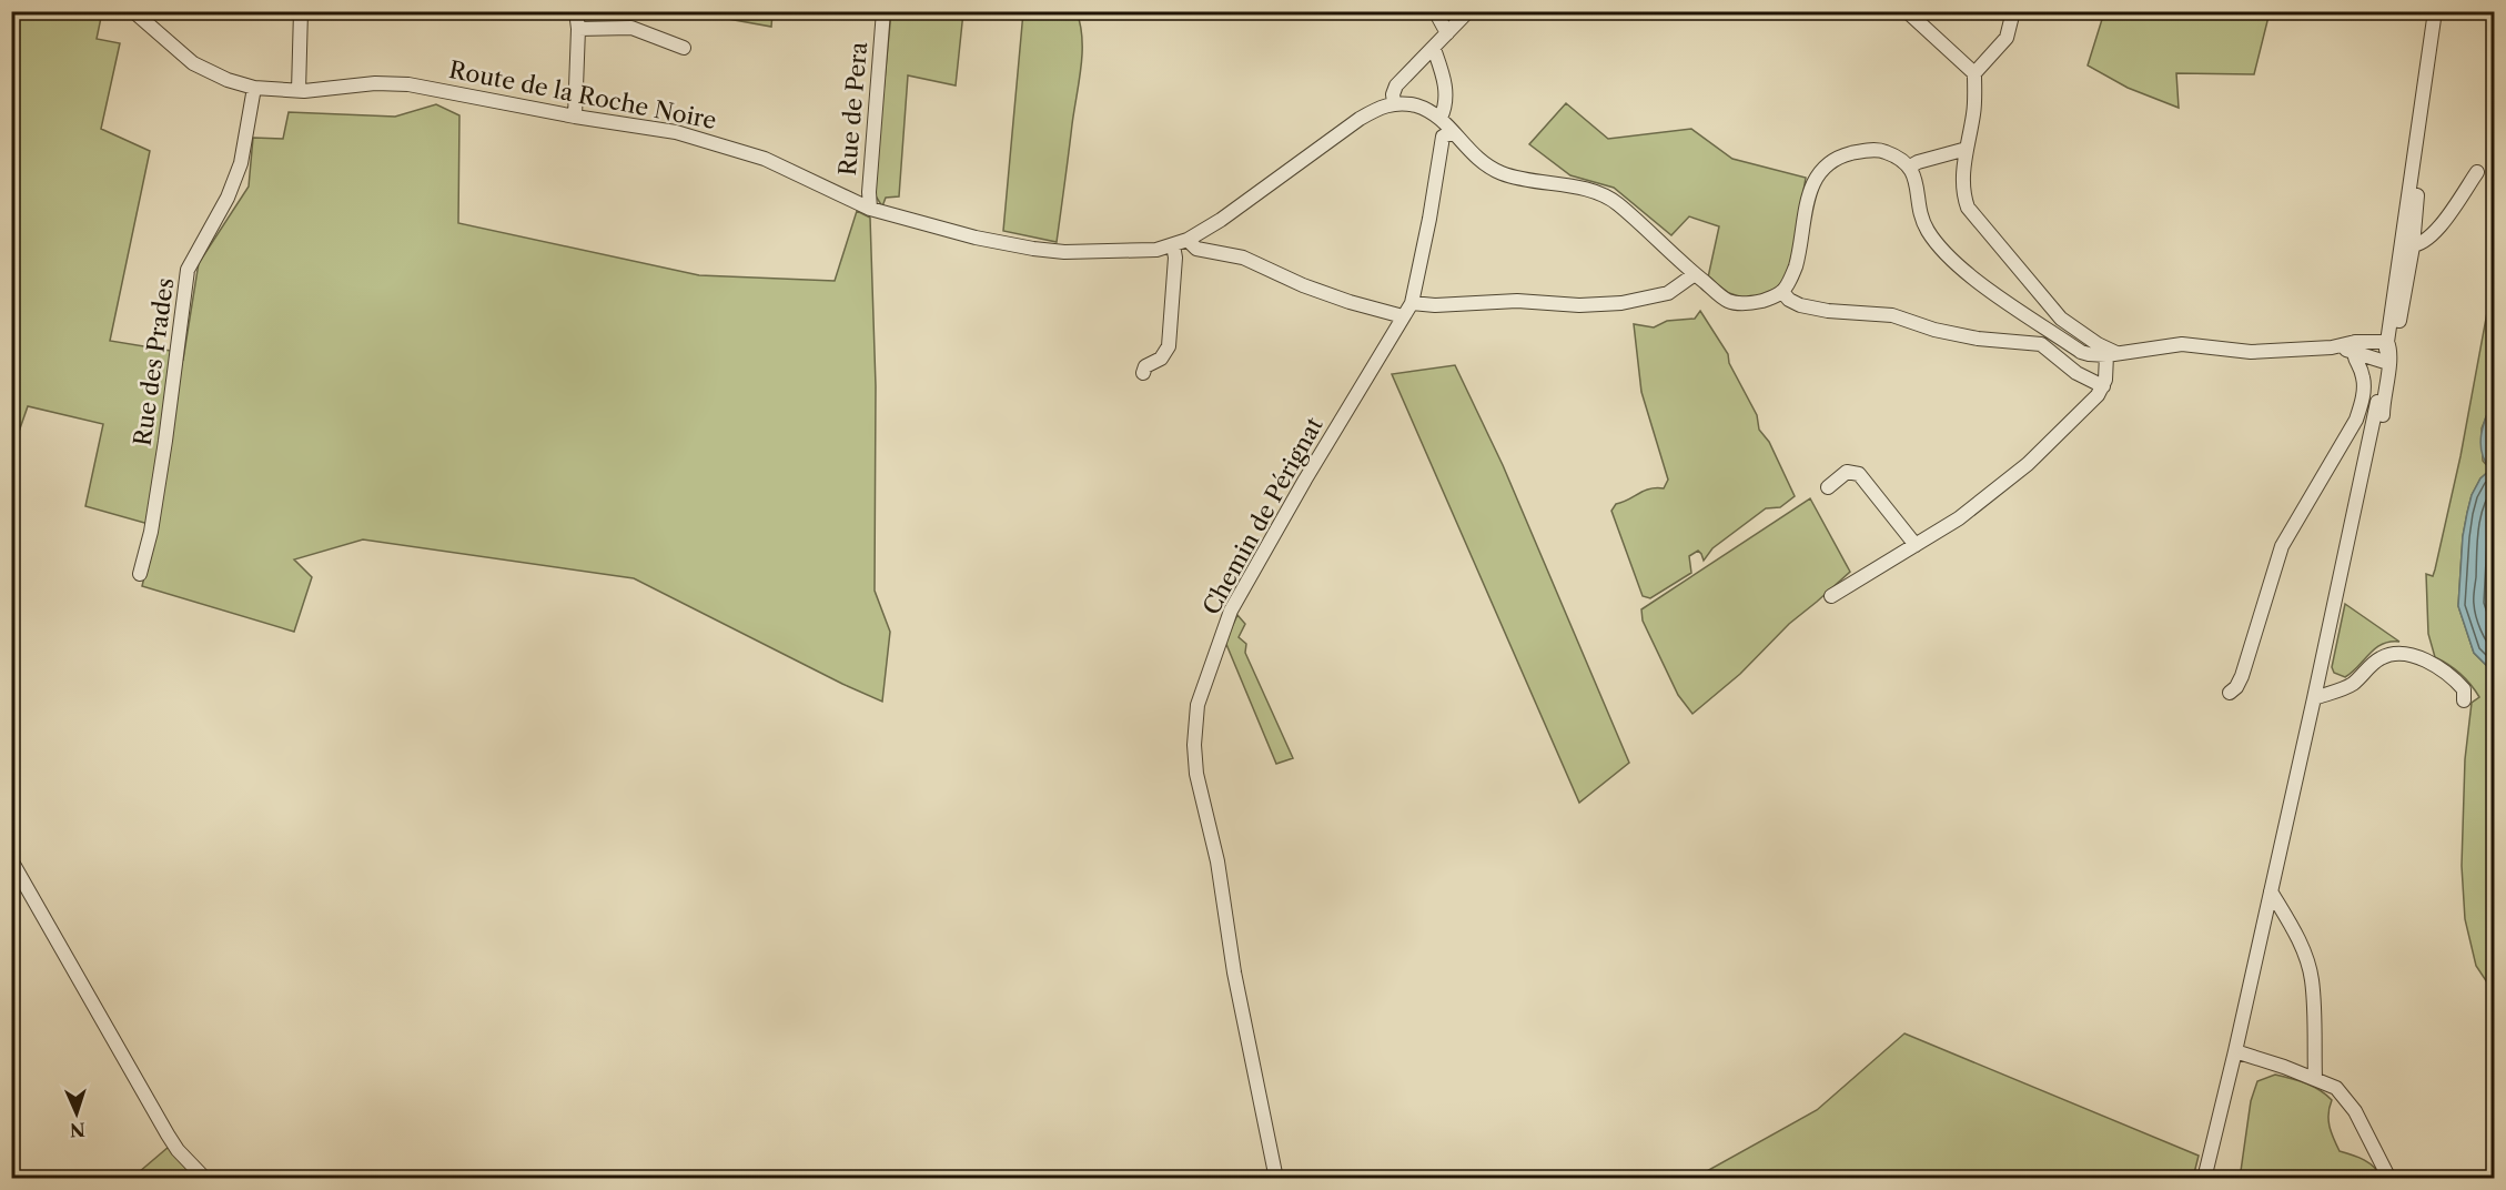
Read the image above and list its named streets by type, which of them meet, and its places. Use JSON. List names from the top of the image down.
{
  "streets": {
    "street": [
      "Route de la Roche Noire",
      "Rue de Pera",
      "Rue des Prades",
      "Chemin de Pérignat"
    ]
  },
  "crossings": [
    ["Route de la Roche Noire", "Rue de Pera"],
    ["Route de la Roche Noire", "Rue des Prades"]
  ],
  "north": "bottom"
}
